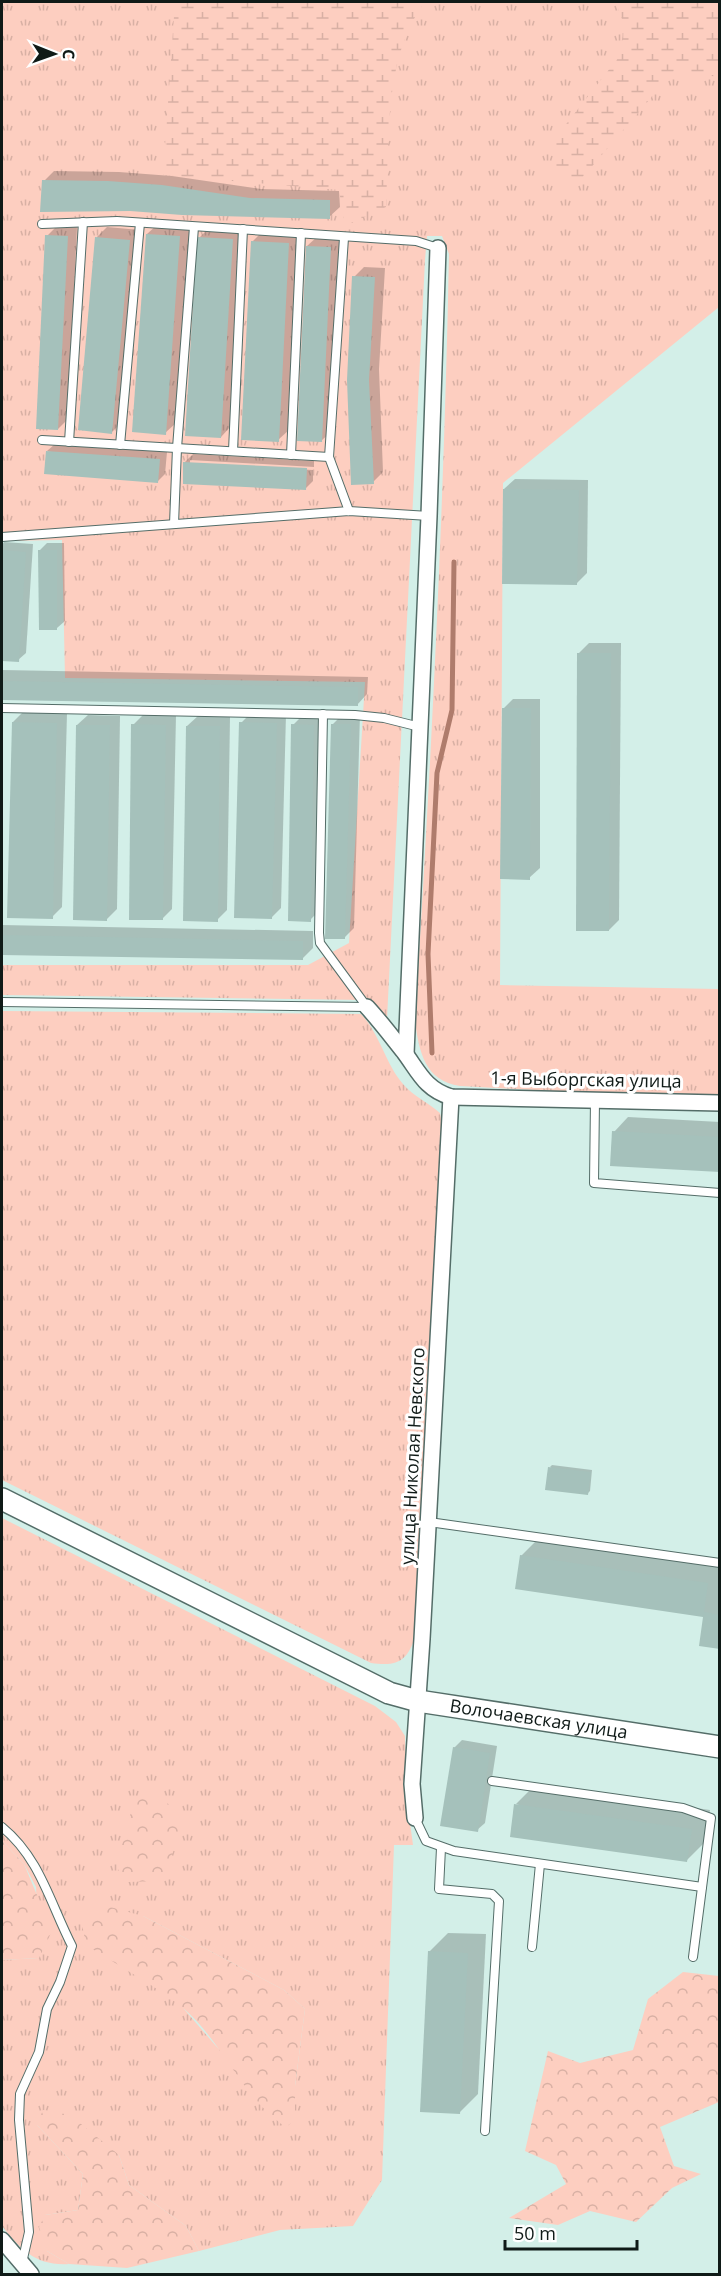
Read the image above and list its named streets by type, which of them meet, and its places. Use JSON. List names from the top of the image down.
{
  "streets": {
    "street": ["1-я Выборгская улица", "улица Николая Невского", "Волочаевская улица"]
  },
  "crossings": [
    ["1-я Выборгская улица", "улица Николая Невского"],
    ["улица Николая Невского", "Волочаевская улица"]
  ],
  "scale_bar": "50 m",
  "north": "right"
}
